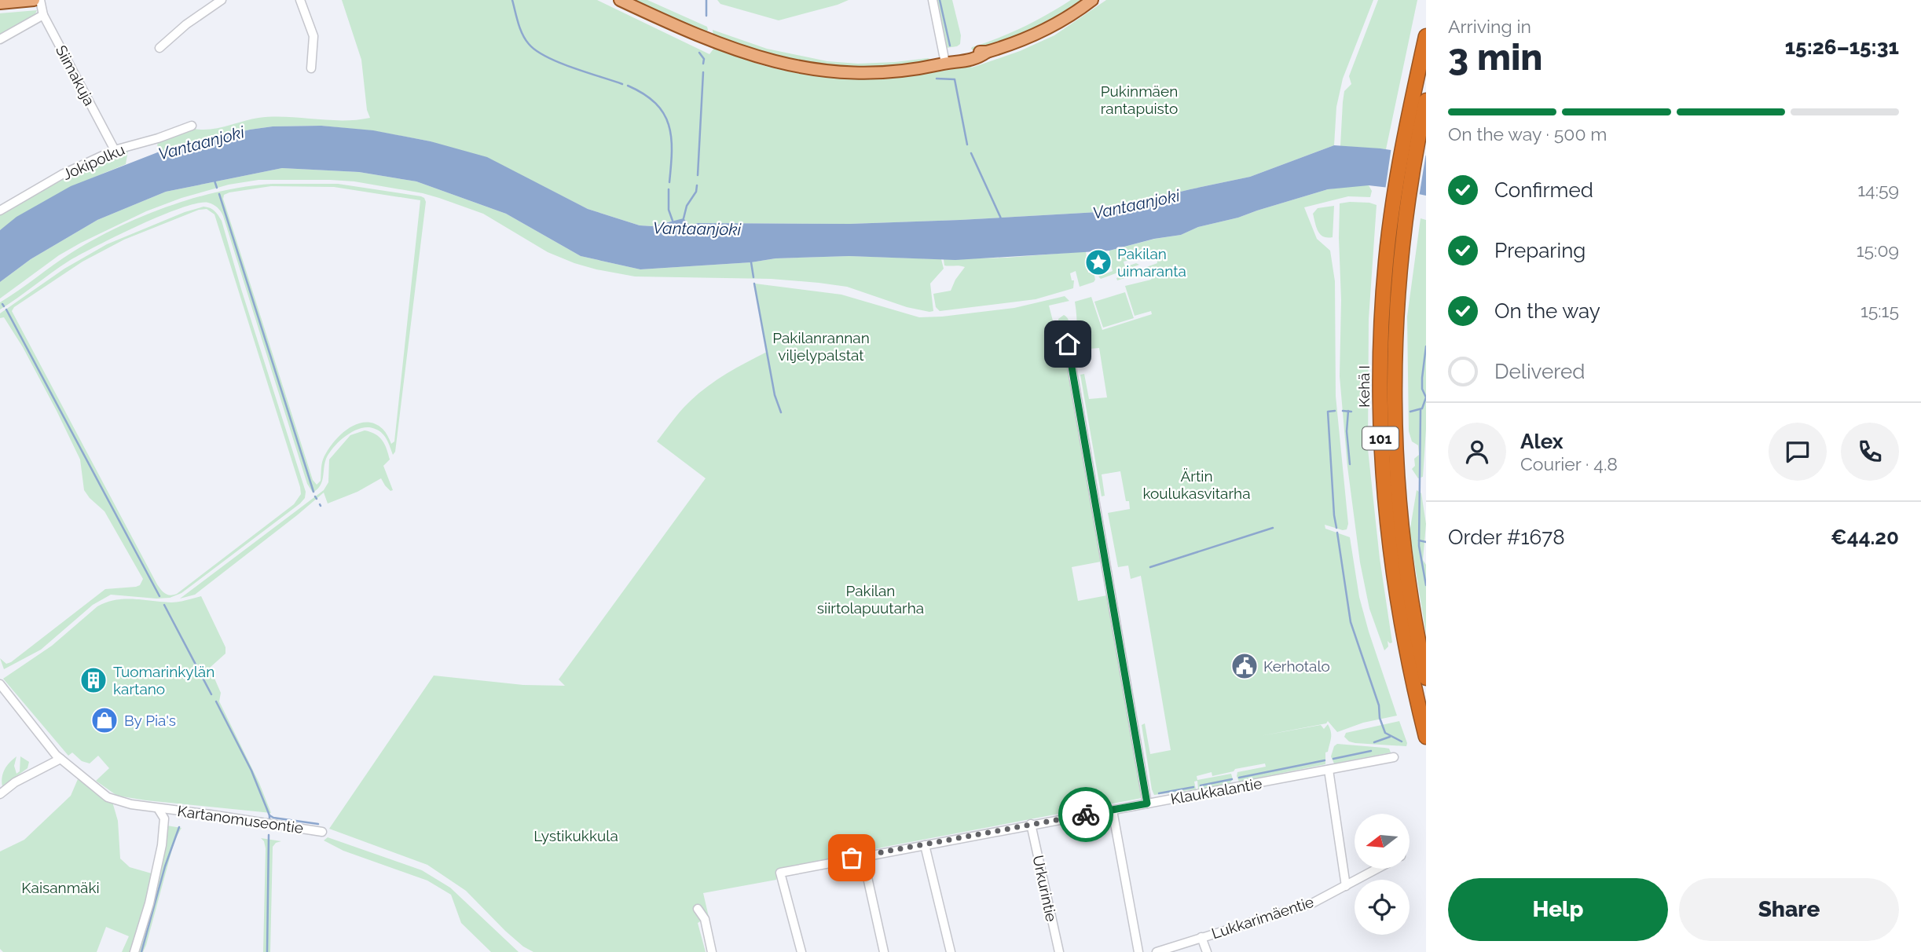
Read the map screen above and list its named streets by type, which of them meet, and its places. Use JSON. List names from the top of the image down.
{
  "streets": {
    "highway": ["Kehä I", "101"],
    "street": [
      "Siimakuja",
      "Jokipolku",
      "Klaukkalantie",
      "Kartanomuseontie",
      "Urkurintie",
      "Lukkarimäentie"
    ]
  },
  "crossings": [
    ["Siimakuja", "Jokipolku"],
    ["Klaukkalantie", "Urkurintie"]
  ],
  "water": ["Vantaanjoki"],
  "parks": [
    "Pukinmäen rantapuisto",
    "Pakilanrannan viljelypalstat",
    "Ärtin koulukasvitarha",
    "Pakilan siirtolapuutarha",
    "Lystikukkula",
    "Kaisanmäki"
  ],
  "places": {
    "place": ["Pakilan uimaranta"],
    "public building": ["Kerhotalo"],
    "building": ["Tuomarinkylän kartano"],
    "shop": ["By Pia's"]
  },
  "north": "left",
  "page": {
    "heading": ["3 min", "Arriving in", "15:26–15:31"],
    "panel": [
      "Alex",
      "Courier · 4.8",
      "Order #1678",
      "€44.20"
    ],
    "bar": "On the way · 500 m",
    "list": [
      ["Confirmed", "14:59"],
      ["Preparing", "15:09"],
      ["On the way", "15:15"],
      "Delivered"
    ],
    "buttons": ["Help", "Share"]
  }
}
